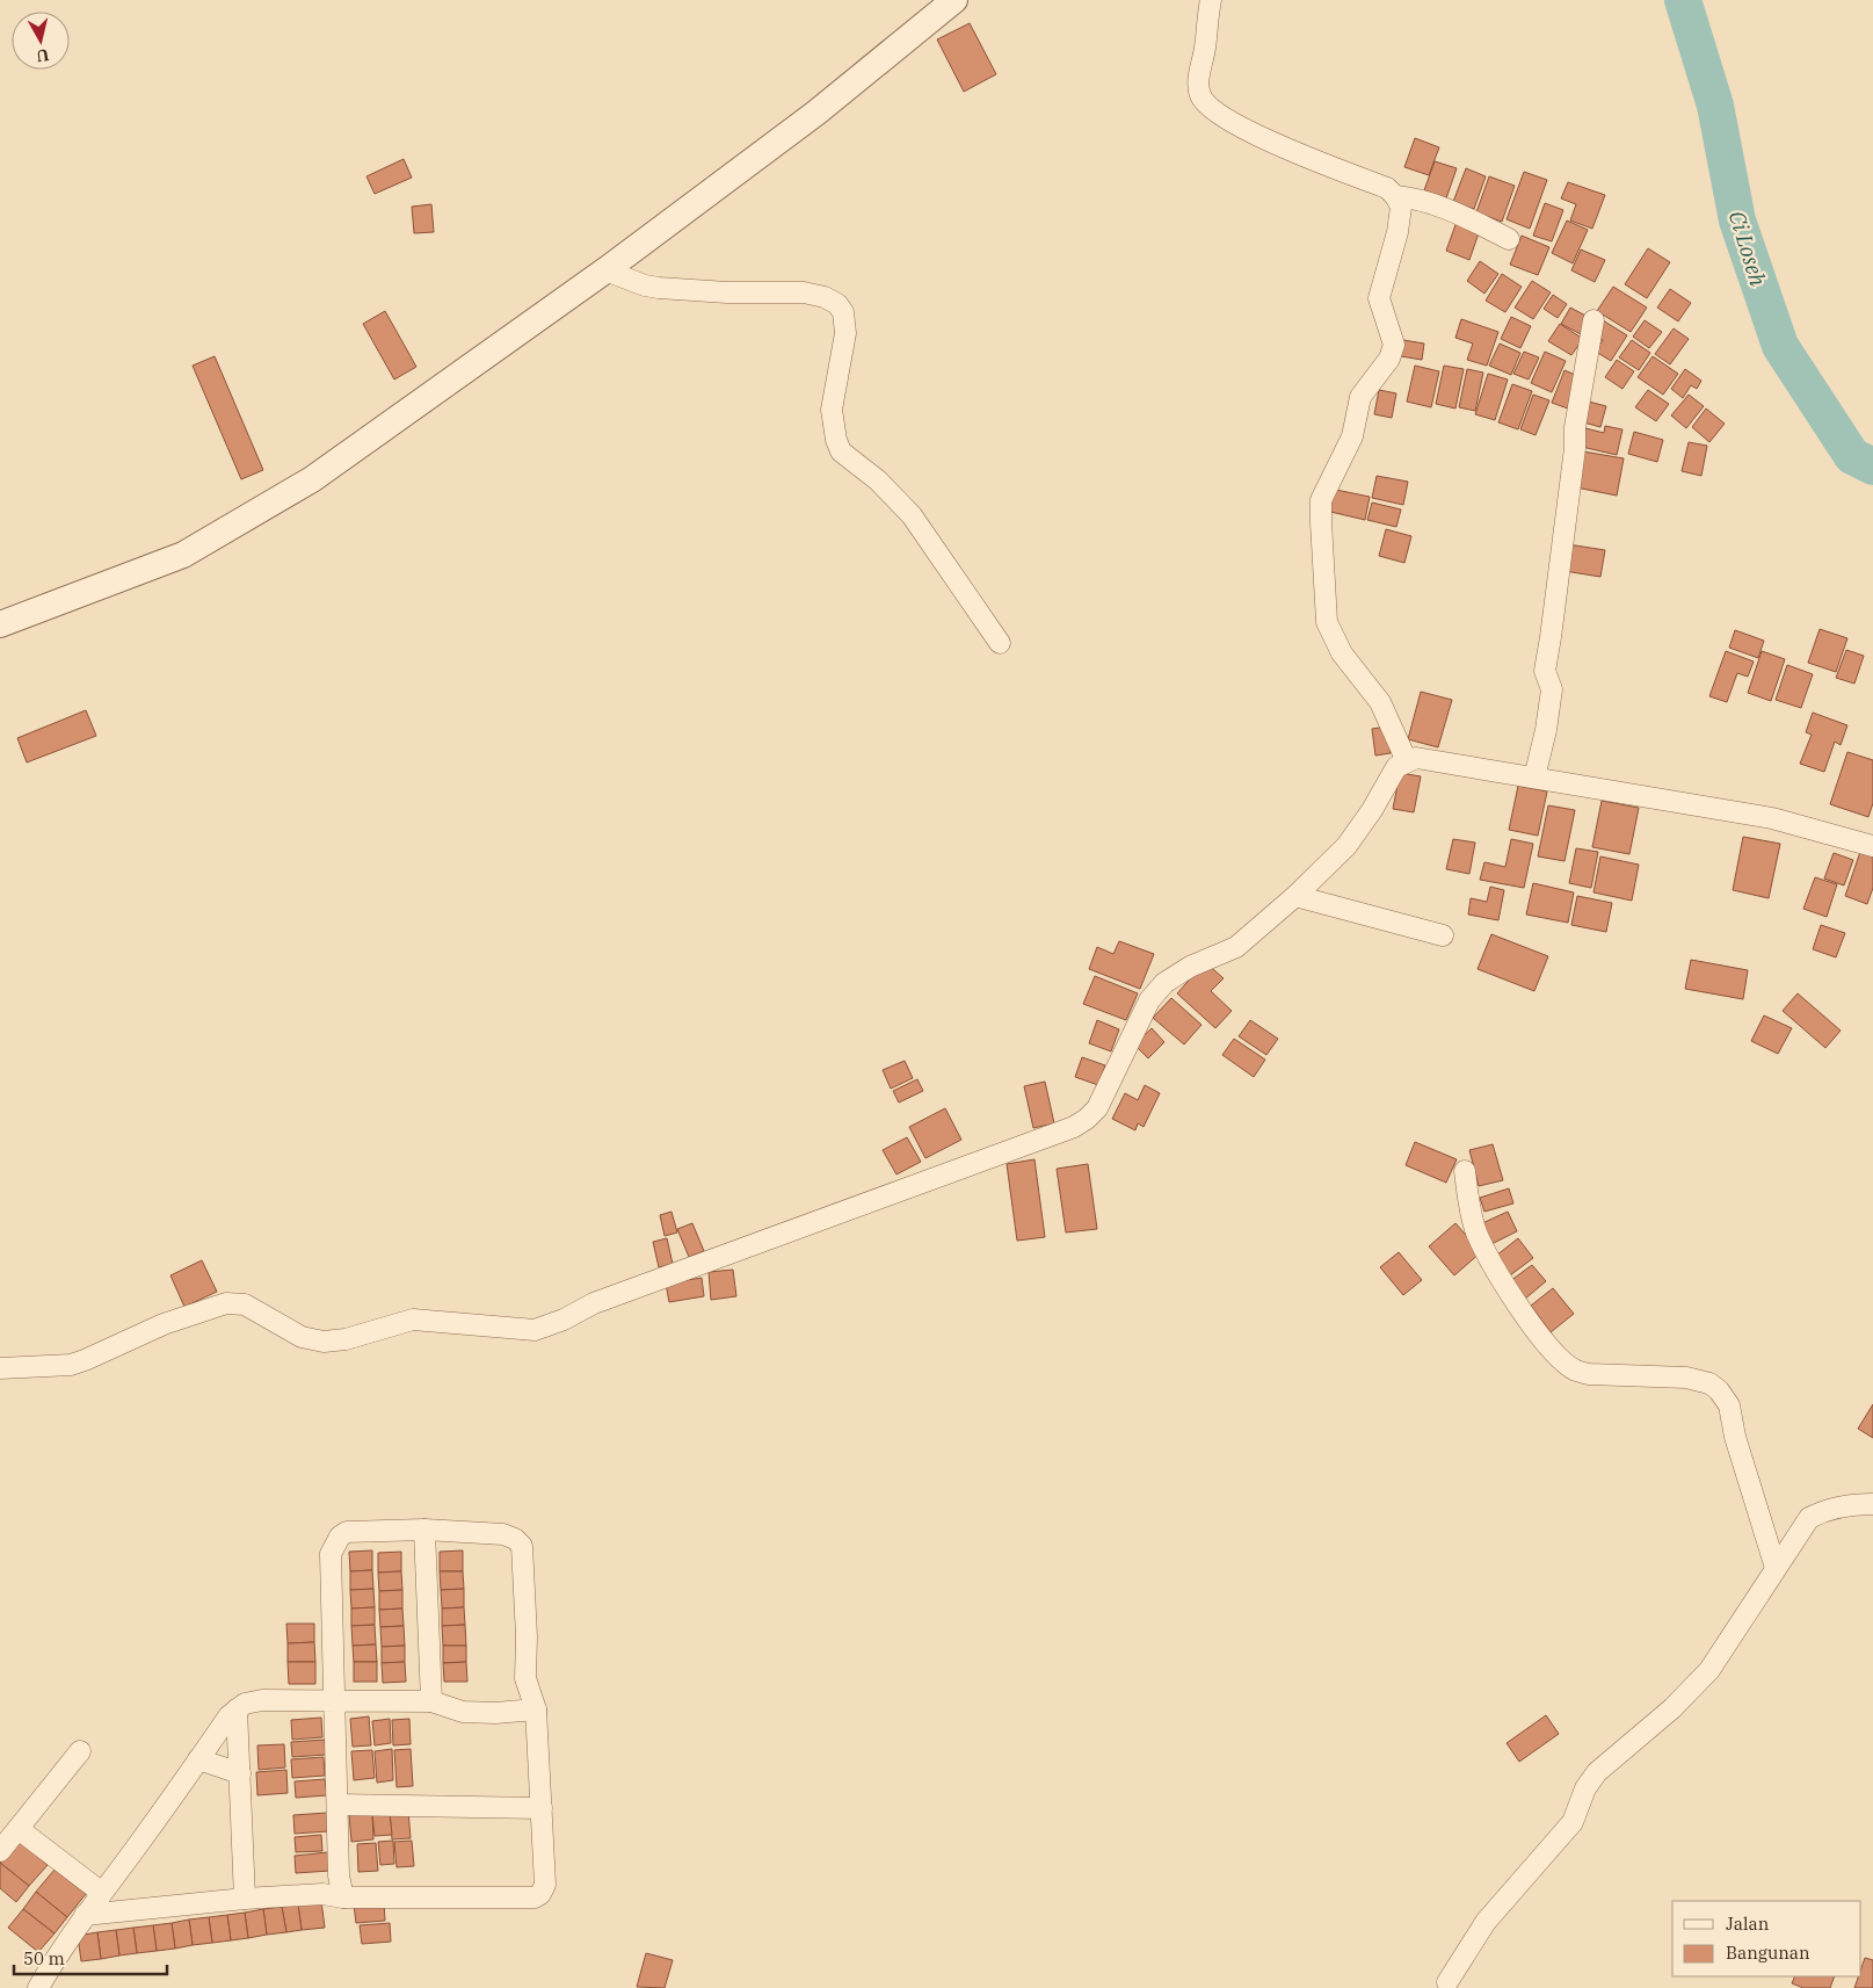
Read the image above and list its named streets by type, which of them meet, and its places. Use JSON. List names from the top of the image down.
{
  "water": ["Ci Loseh"],
  "legend": ["Jalan", "Bangunan"],
  "scale_bar": "50 m",
  "north": "bottom"
}
